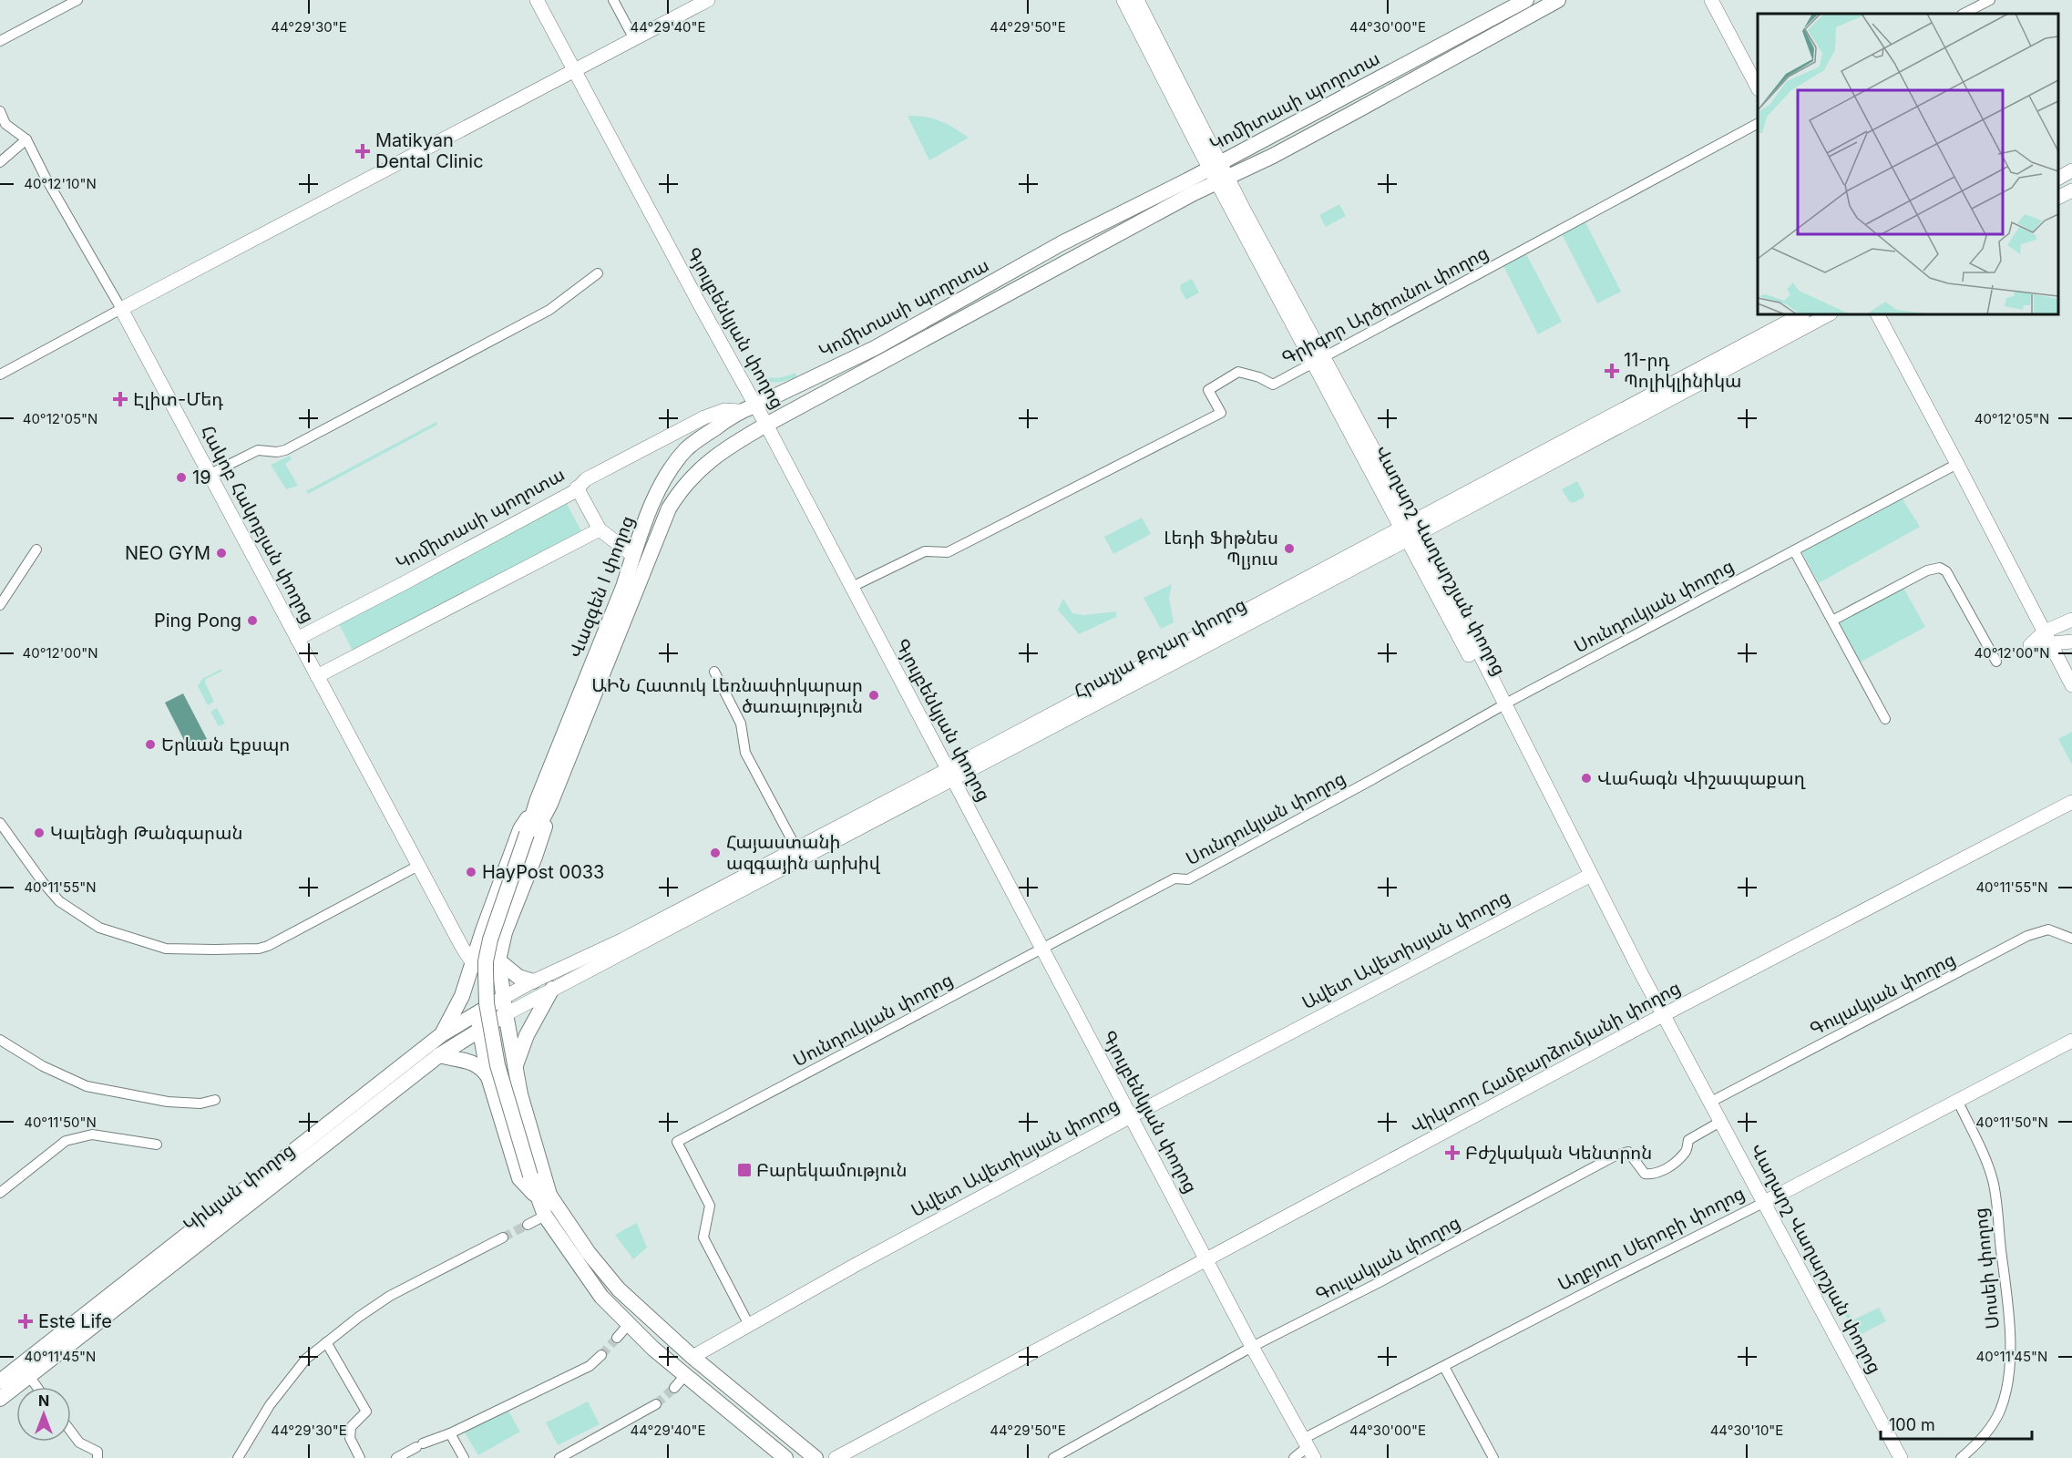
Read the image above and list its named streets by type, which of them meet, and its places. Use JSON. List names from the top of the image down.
{
  "streets": {
    "main road": ["Կոմիտասի պողոտա", "Վազգեն I փողոց", "Կիևյան փողոց"],
    "street": [
      "Գրիգոր Արծրունու փողոց",
      "Գյուլբենկյան փողոց",
      "Հակոբ Հակոբյան փողոց",
      "Վաղարշ Վաղարշյան փողոց",
      "Սունդուկյան փողոց",
      "Հրաչյա Քոչար փողոց",
      "Ավետ Ավետիսյան փողոց",
      "Գուլակյան փողոց",
      "Վիկտոր Համբարձումյանի փողոց",
      "Աղբյուր Սերոբի փողոց",
      "Սոսեի փողոց"
    ]
  },
  "crossings": [
    ["Կոմիտասի պողոտա", "Գյուլբենկյան փողոց"],
    ["Կոմիտասի պողոտա", "Հակոբ Հակոբյան փողոց"],
    ["Կոմիտասի պողոտա", "Վաղարշ Վաղարշյան փողոց"],
    ["Կոմիտասի պողոտա", "Վազգեն I փողոց"],
    ["Գրիգոր Արծրունու փողոց", "Գյուլբենկյան փողոց"],
    ["Գրիգոր Արծրունու փողոց", "Վաղարշ Վաղարշյան փողոց"],
    ["Գյուլբենկյան փողոց", "Վազգեն I փողոց"],
    ["Գյուլբենկյան փողոց", "Սունդուկյան փողոց"],
    ["Գյուլբենկյան փողոց", "Հրաչյա Քոչար փողոց"],
    ["Գյուլբենկյան փողոց", "Ավետ Ավետիսյան փողոց"],
    ["Գյուլբենկյան փողոց", "Գուլակյան փողոց"],
    ["Գյուլբենկյան փողոց", "Վիկտոր Համբարձումյանի փողոց"],
    ["Գյուլբենկյան փողոց", "Աղբյուր Սերոբի փողոց"],
    ["Հակոբ Հակոբյան փողոց", "Վազգեն I փողոց"],
    ["Վաղարշ Վաղարշյան փողոց", "Սունդուկյան փողոց"],
    ["Վաղարշ Վաղարշյան փողոց", "Հրաչյա Քոչար փողոց"],
    ["Վաղարշ Վաղարշյան փողոց", "Ավետ Ավետիսյան փողոց"],
    ["Վաղարշ Վաղարշյան փողոց", "Գուլակյան փողոց"],
    ["Վաղարշ Վաղարշյան փողոց", "Վիկտոր Համբարձումյանի փողոց"],
    ["Վաղարշ Վաղարշյան փողոց", "Աղբյուր Սերոբի փողոց"],
    ["Վազգեն I փողոց", "Հրաչյա Քոչար փողոց"],
    ["Վազգեն I փողոց", "Կիևյան փողոց"],
    ["Սունդուկյան փողոց", "Ավետ Ավետիսյան փողոց"],
    ["Հրաչյա Քոչար փողոց", "Կիևյան փողոց"],
    ["Աղբյուր Սերոբի փողոց", "Սոսեի փողոց"]
  ],
  "places": {
    "health": [
      "Matikyan Dental Clinic",
      "11-րդ Պոլիկլինիկա",
      "Էլիտ-Մեդ",
      "Բժշկական Կենտրոն",
      "Este Life"
    ],
    "other": [
      "19",
      "Լեդի Ֆիթնես Պլյուս",
      "NEO GYM",
      "Ping Pong",
      "ԱԻՆ Հատուկ Լեռնափրկարար ծառայություն",
      "Երևան Էքսպո",
      "Վահագն Վիշապաքաղ",
      "Կալենցի Թանգարան",
      "Հայաստանի ազգային արխիվ",
      "HayPost 0033"
    ],
    "transit": ["Բարեկամություն"]
  },
  "scale_bar": "100 m",
  "north": "top",
  "coordinates": [
    "44°29'30\"E",
    "44°29'40\"E",
    "44°29'50\"E",
    "44°30'00\"E",
    "40°12'10\"N",
    "40°12'05\"N",
    "40°12'00\"N",
    "40°11'55\"N",
    "40°11'50\"N",
    "40°11'45\"N",
    "44°30'10\"E"
  ]
}
